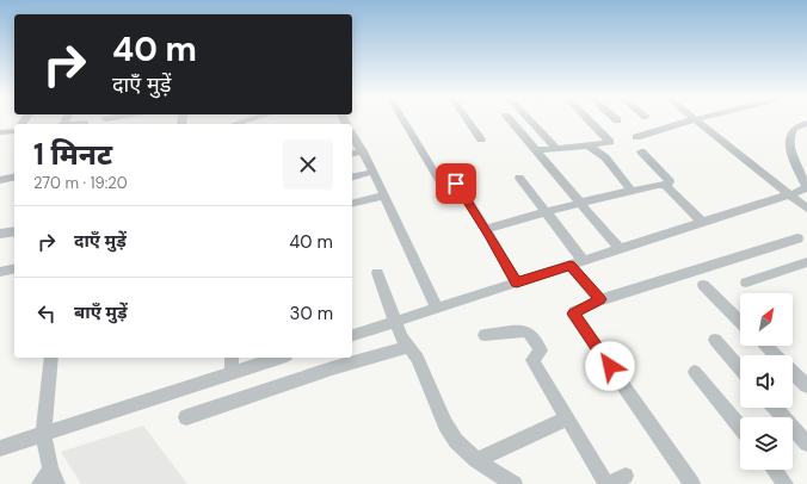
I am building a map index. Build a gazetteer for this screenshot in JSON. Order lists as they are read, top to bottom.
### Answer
{
  "north": "top right",
  "page": {
    "turn": ["40 m", "दाएँ मुड़ें"],
    "heading": ["1 मिनट", "270 m · 19:20"],
    "list": [
      {
        "name": "दाएँ मुड़ें",
        "value": "40 m"
      },
      {
        "name": "बाएँ मुड़ें",
        "value": "30 m"
      }
    ]
  }
}
